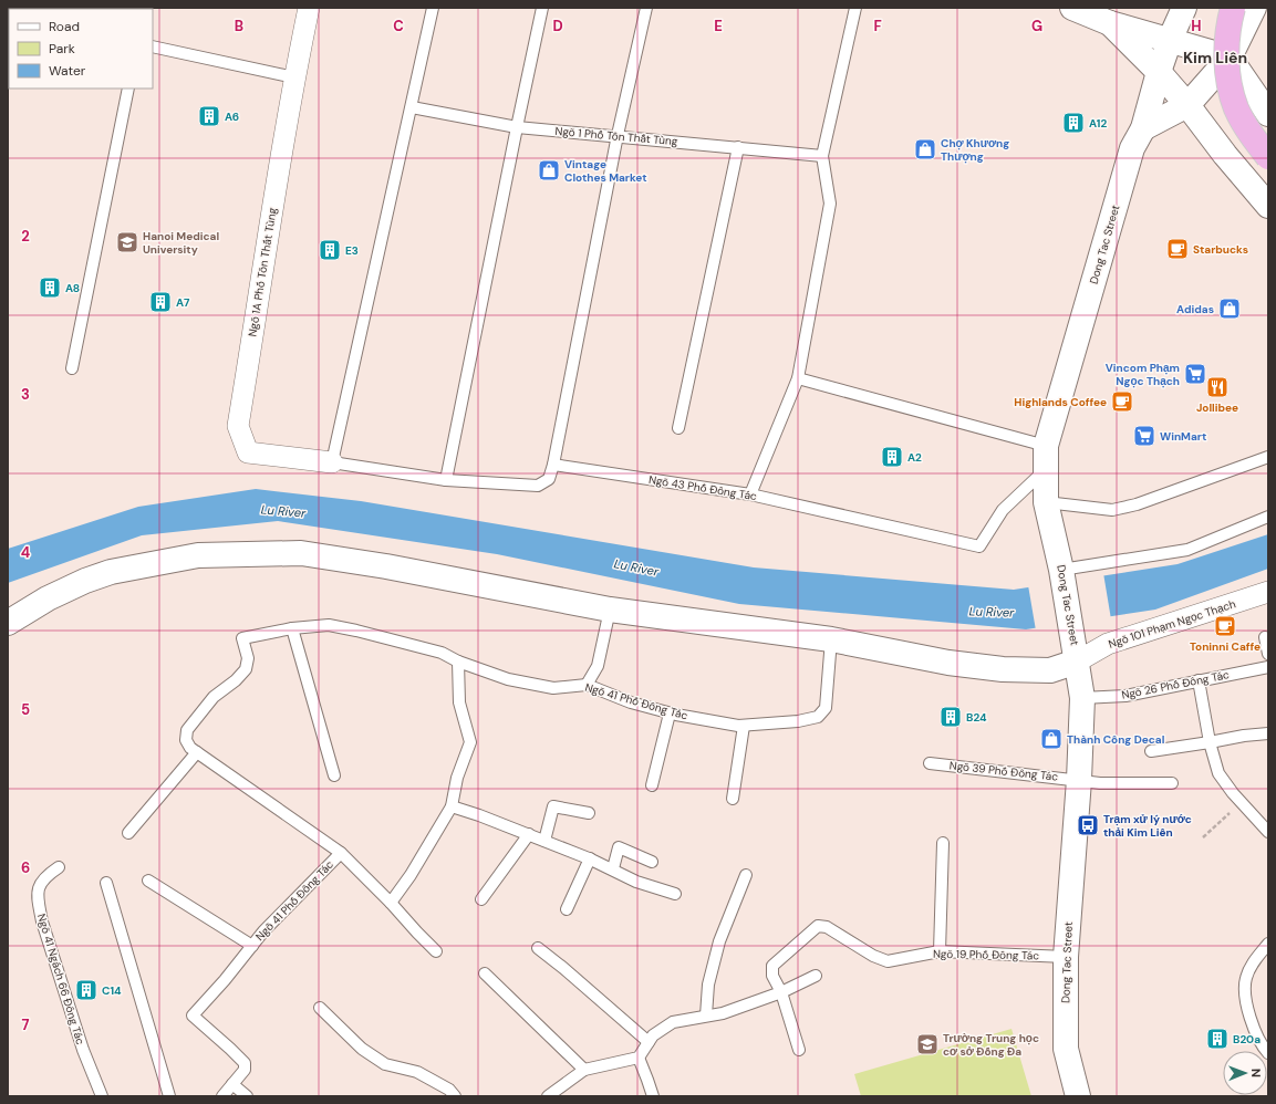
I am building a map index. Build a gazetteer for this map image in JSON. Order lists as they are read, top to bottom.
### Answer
{
  "streets": {
    "street": ["Dong Tac Street", "Ngõ 1A Phố Tôn Thất Tùng", "Ngõ 101 Phạm Ngọc Thạch"],
    "lane": [
      "Ngõ 1 Phố Tôn Thất Tùng",
      "Ngõ 43 Phố Đông Tác",
      "Ngõ 26 Phố Đông Tác",
      "Ngõ 41 Phố Đông Tác",
      "Ngõ 39 Phố Đông Tác",
      "Ngõ 19 Phố Đông Tác",
      "Ngõ 41 Ngách 66 Đông Tác"
    ]
  },
  "crossings": [
    ["Dong Tac Street", "Ngõ 43 Phố Đông Tác"],
    ["Dong Tac Street", "Ngõ 101 Phạm Ngọc Thạch"],
    ["Dong Tac Street", "Ngõ 26 Phố Đông Tác"],
    ["Dong Tac Street", "Ngõ 39 Phố Đông Tác"],
    ["Dong Tac Street", "Ngõ 19 Phố Đông Tác"]
  ],
  "districts": ["Kim Liên"],
  "water": ["Lu River"],
  "places": {
    "building": [
      "A6",
      "A12",
      "E3",
      "A8",
      "A7",
      "A2",
      "B24",
      "C14",
      "B20a"
    ],
    "shop": [
      "Chợ Khương Thượng",
      "Vintage Clothes Market",
      "Adidas",
      "Thành Công Decal"
    ],
    "school or university": ["Hanoi Medical University", "Trường Trung học cơ sở Đống Đa"],
    "cafe": ["Starbucks", "Highlands Coffee", "Toninni Caffe"],
    "supermarket": ["Vincom Phạm Ngọc Thạch", "WinMart"],
    "restaurant": ["Jollibee"],
    "bus stop": ["Trạm xử lý nước thải Kim Liên"]
  },
  "legend": ["Road", "Park", "Water"],
  "north": "right",
  "grid": {
    "columns": [
      "B",
      "C",
      "D",
      "E",
      "F",
      "G",
      "H"
    ],
    "rows": [
      "2",
      "3",
      "4",
      "5",
      "6",
      "7"
    ]
  }
}
